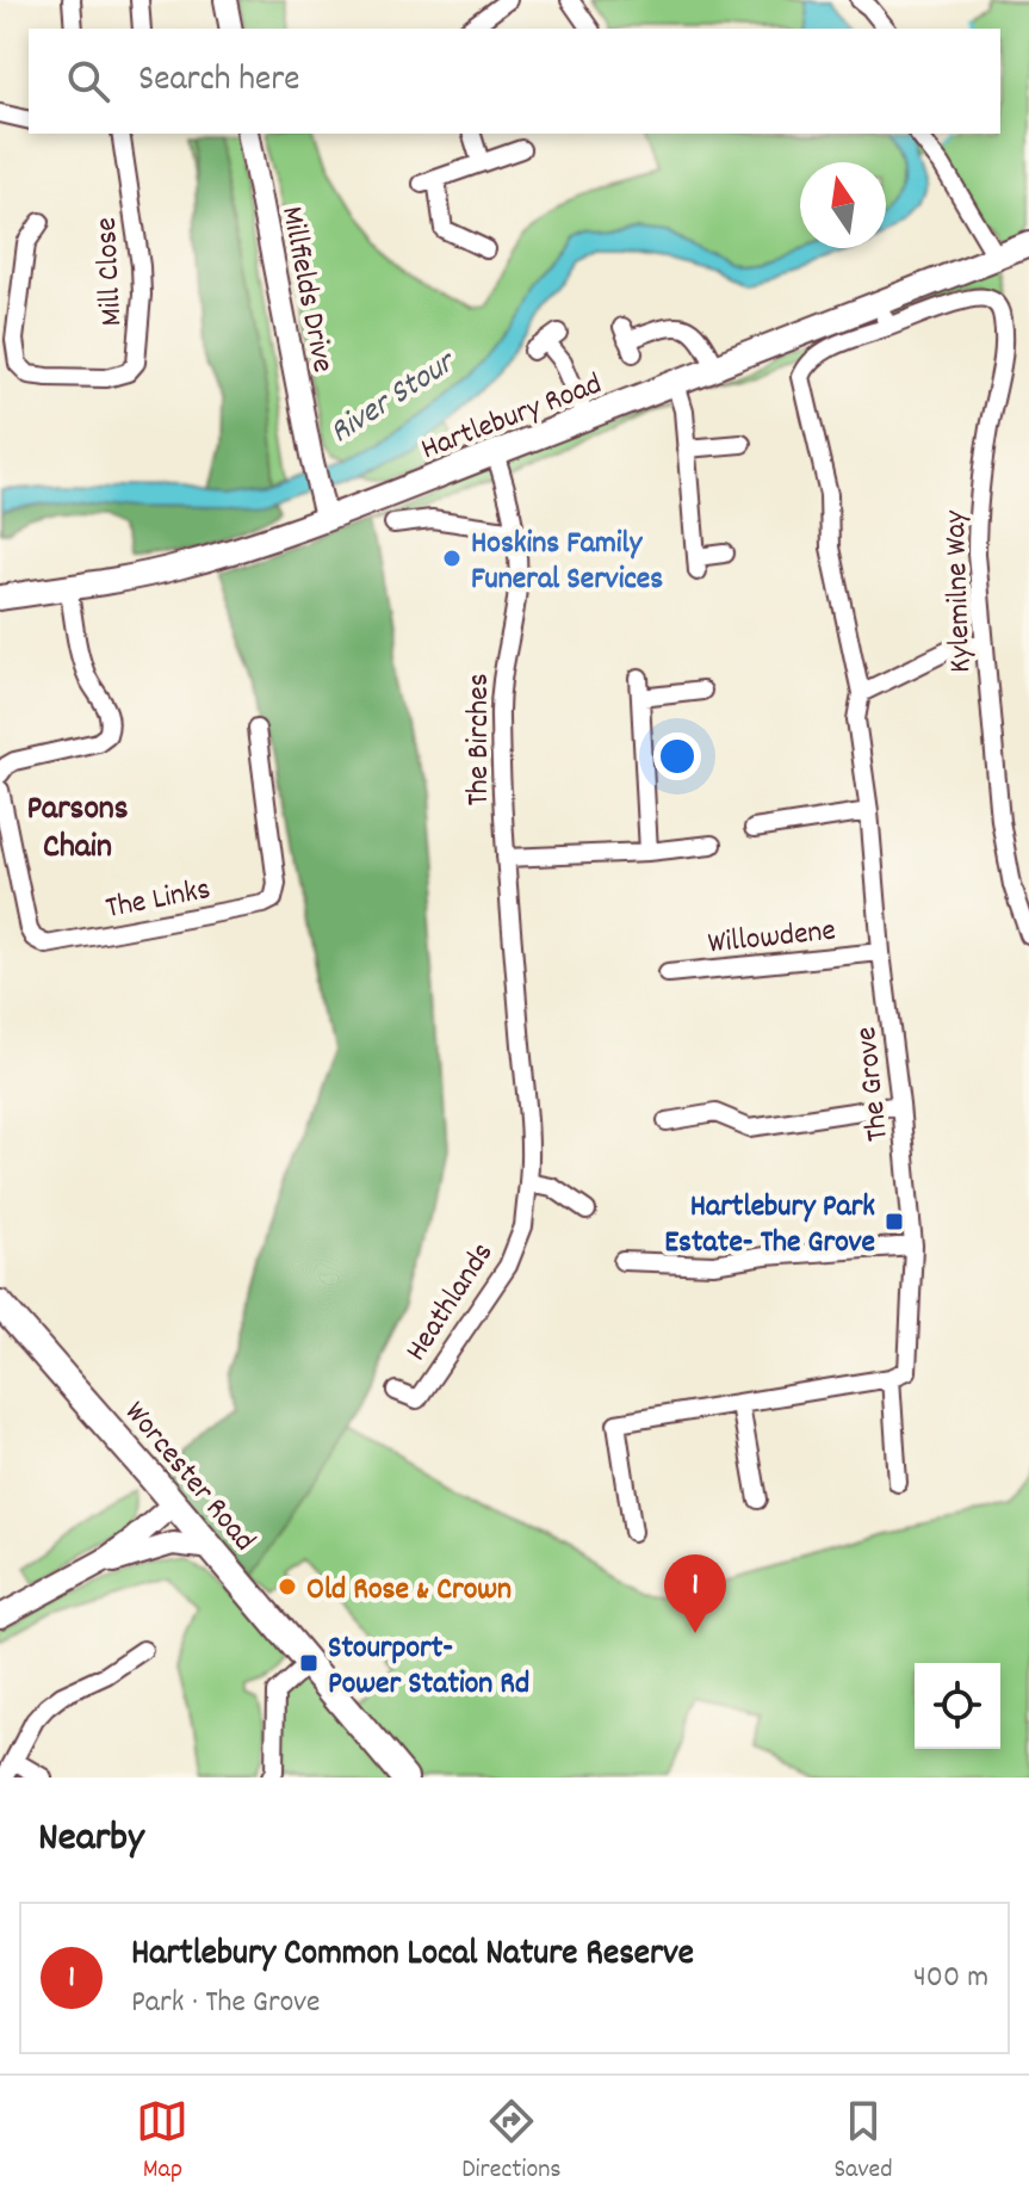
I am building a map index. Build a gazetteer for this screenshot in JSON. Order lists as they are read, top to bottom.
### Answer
{
  "streets": {
    "main road": ["Hartlebury Road", "Worcester Road"],
    "street": [
      "Mill Close",
      "Millfields Drive",
      "Kylemilne Way",
      "The Birches",
      "The Links",
      "Willowdene",
      "The Grove",
      "Heathlands"
    ]
  },
  "crossings": [
    ["Millfields Drive", "Hartlebury Road"],
    ["Hartlebury Road", "Kylemilne Way"],
    ["Hartlebury Road", "The Birches"],
    ["Hartlebury Road", "The Grove"],
    ["Kylemilne Way", "The Grove"],
    ["The Birches", "Heathlands"],
    ["Willowdene", "The Grove"]
  ],
  "districts": ["Parsons Chain"],
  "water": ["River Stour"],
  "places": {
    "other": ["Hoskins Family Funeral Services", "Old Rose & Crown"],
    "transit": ["Hartlebury Park Estate- The Grove", "Stourport- Power Station Rd"]
  },
  "north": "top",
  "page": {
    "search": "Search here",
    "pins": "1",
    "heading": "Nearby",
    "list": [
      {
        "mark": "1",
        "name": "Hartlebury Common Local Nature Reserve",
        "note": "Park · The Grove",
        "value": "400 m"
      }
    ],
    "nav": ["Map", "Directions", "Saved"]
  }
}
